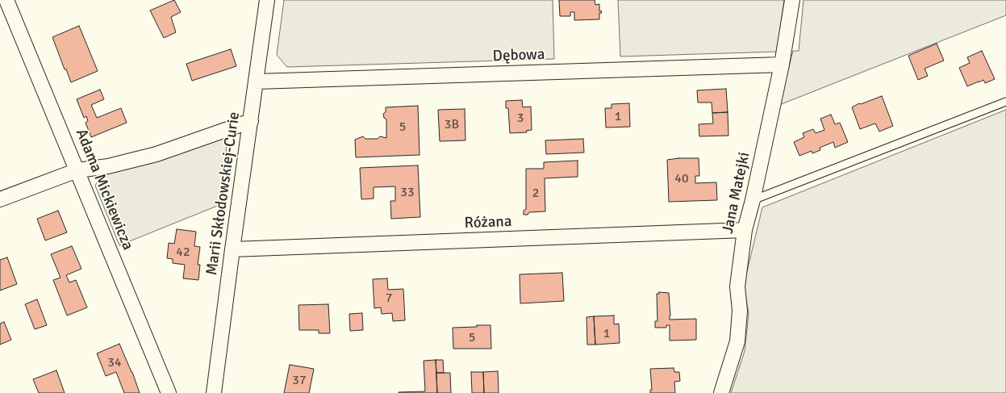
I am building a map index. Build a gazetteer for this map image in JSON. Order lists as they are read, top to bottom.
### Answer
{
  "streets": {
    "street": [
      "Dębowa",
      "Adama Mickiewicza",
      "Jana Matejki",
      "Marii Skłodowskiej-Curie",
      "Różana"
    ]
  },
  "crossings": [
    ["Dębowa", "Jana Matejki"],
    ["Dębowa", "Marii Skłodowskiej-Curie"],
    ["Jana Matejki", "Różana"],
    ["Marii Skłodowskiej-Curie", "Różana"]
  ],
  "house_numbers": [
    "1",
    "3",
    "3B",
    "5",
    "40",
    "33",
    "2",
    "42",
    "7",
    "1",
    "5",
    "34",
    "37"
  ]
}
